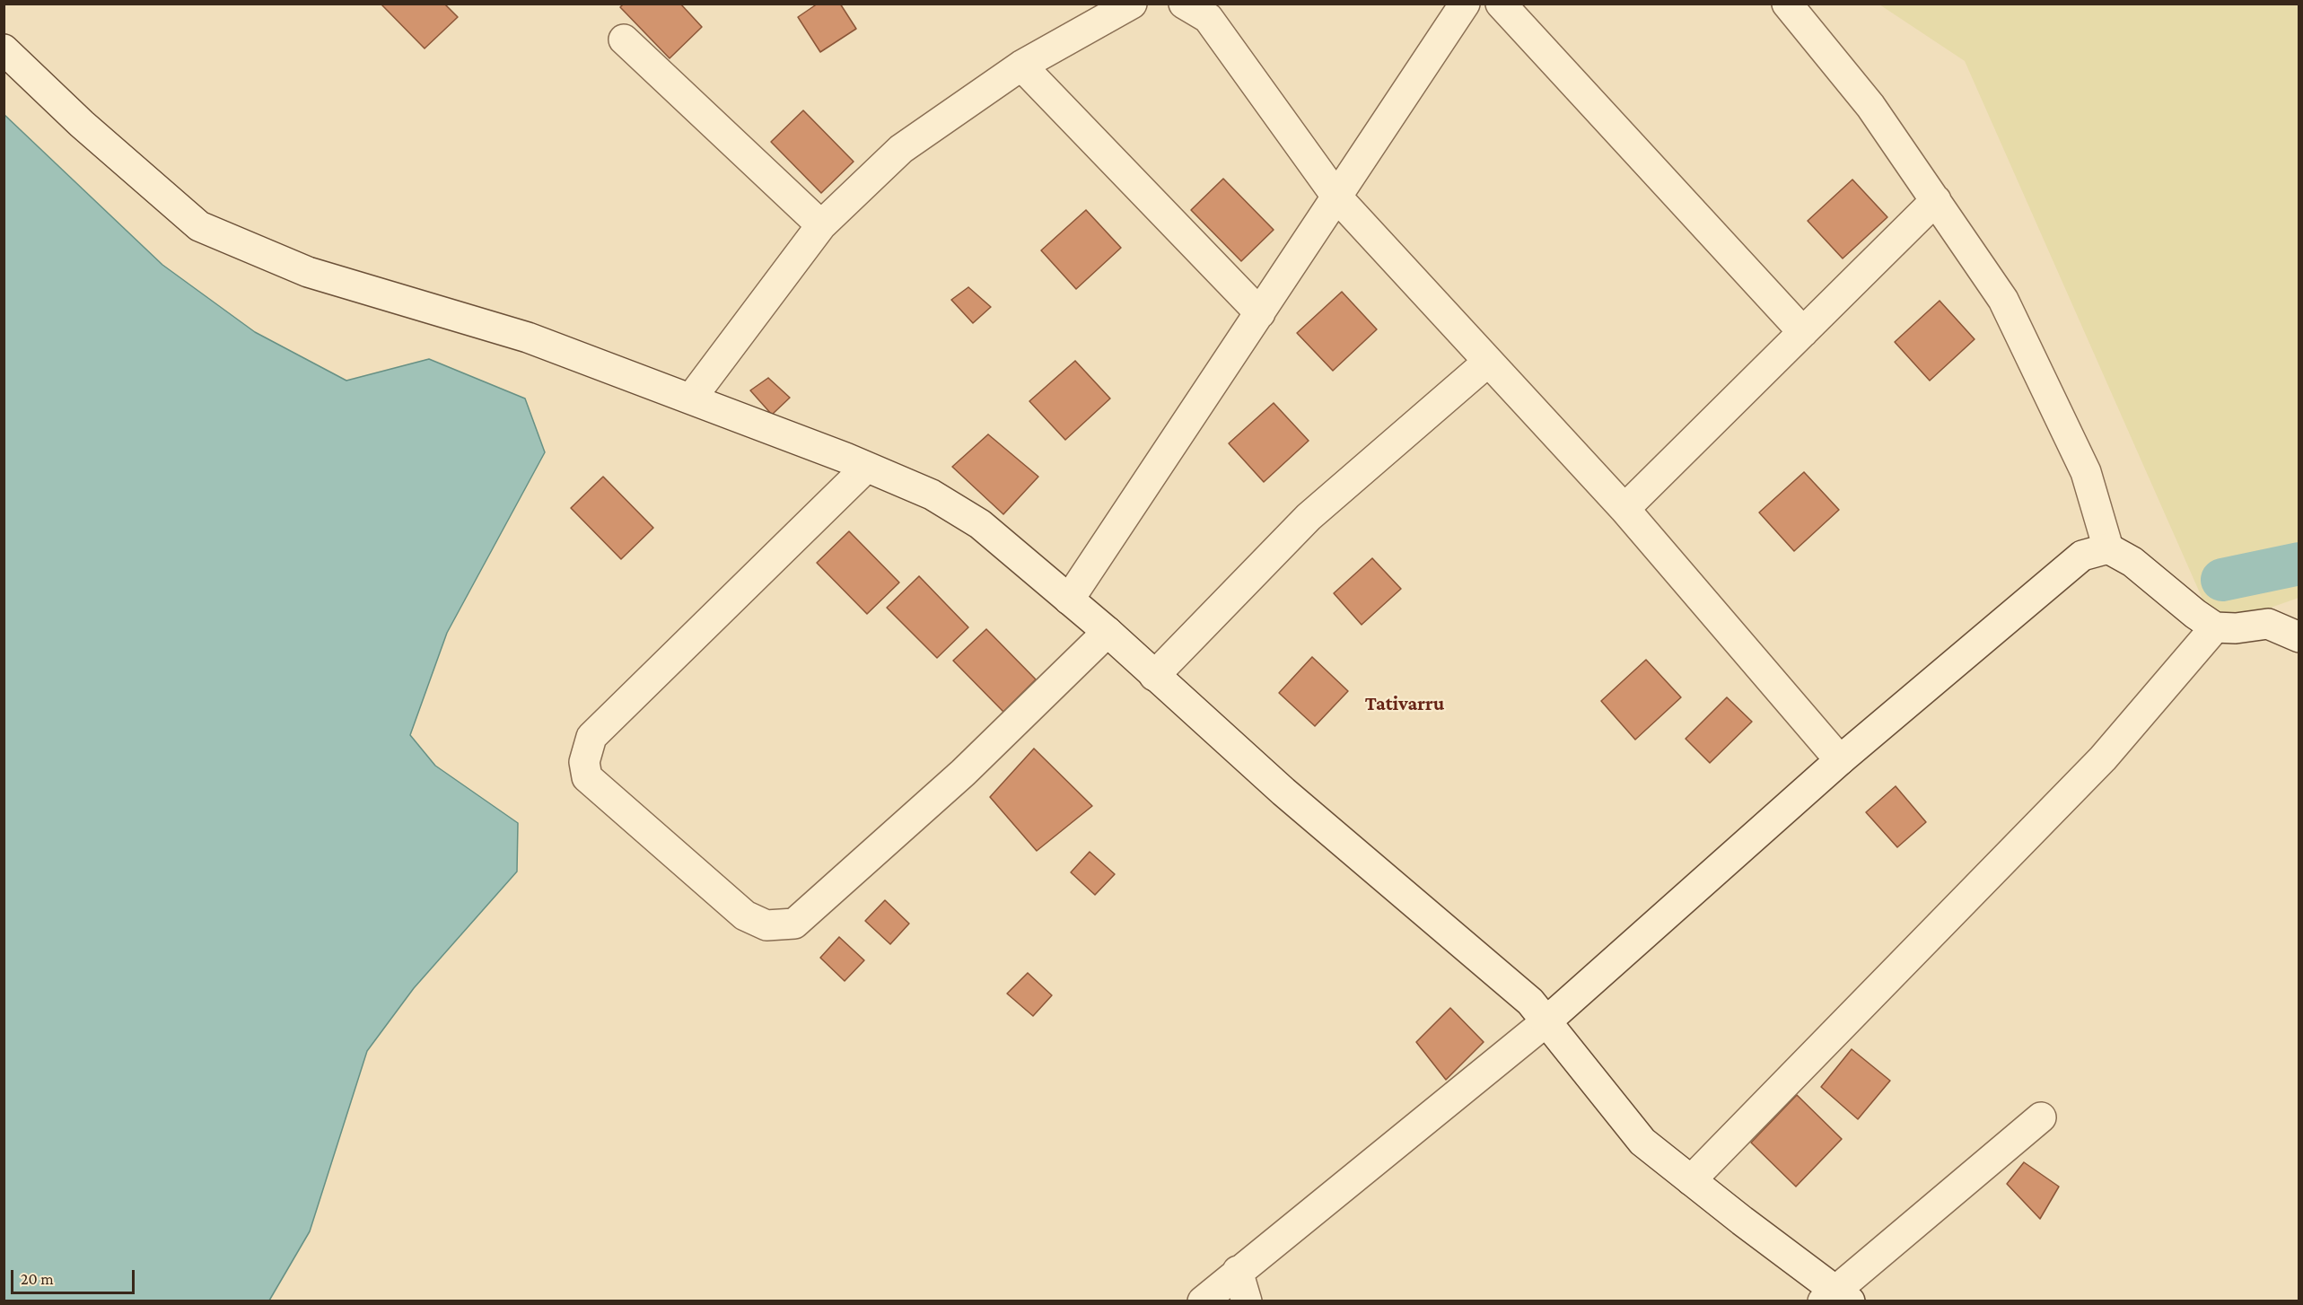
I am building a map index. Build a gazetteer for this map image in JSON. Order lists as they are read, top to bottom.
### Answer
{
  "districts": ["Tativarru"],
  "scale_bar": "20 m"
}
